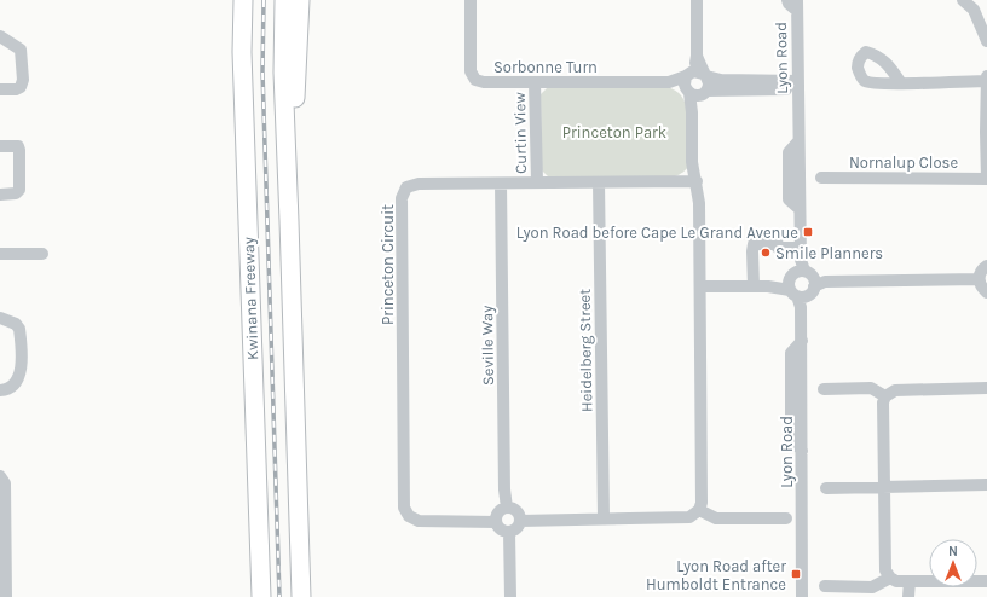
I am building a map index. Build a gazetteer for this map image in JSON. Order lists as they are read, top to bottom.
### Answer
{
  "streets": {
    "highway": ["Kwinana Freeway"],
    "street": [
      "Lyon Road",
      "Sorbonne Turn",
      "Curtin View",
      "Nornalup Close",
      "Princeton Circuit",
      "Seville Way",
      "Heidelberg Street"
    ]
  },
  "crossings": [
    ["Lyon Road", "Sorbonne Turn"],
    ["Sorbonne Turn", "Curtin View"],
    ["Curtin View", "Princeton Circuit"],
    ["Princeton Circuit", "Seville Way"],
    ["Princeton Circuit", "Heidelberg Street"]
  ],
  "parks": ["Princeton Park"],
  "places": {
    "transit": ["Lyon Road before Cape Le Grand Avenue", "Lyon Road after Humboldt Entrance"],
    "other": ["Smile Planners"]
  },
  "north": "top"
}
